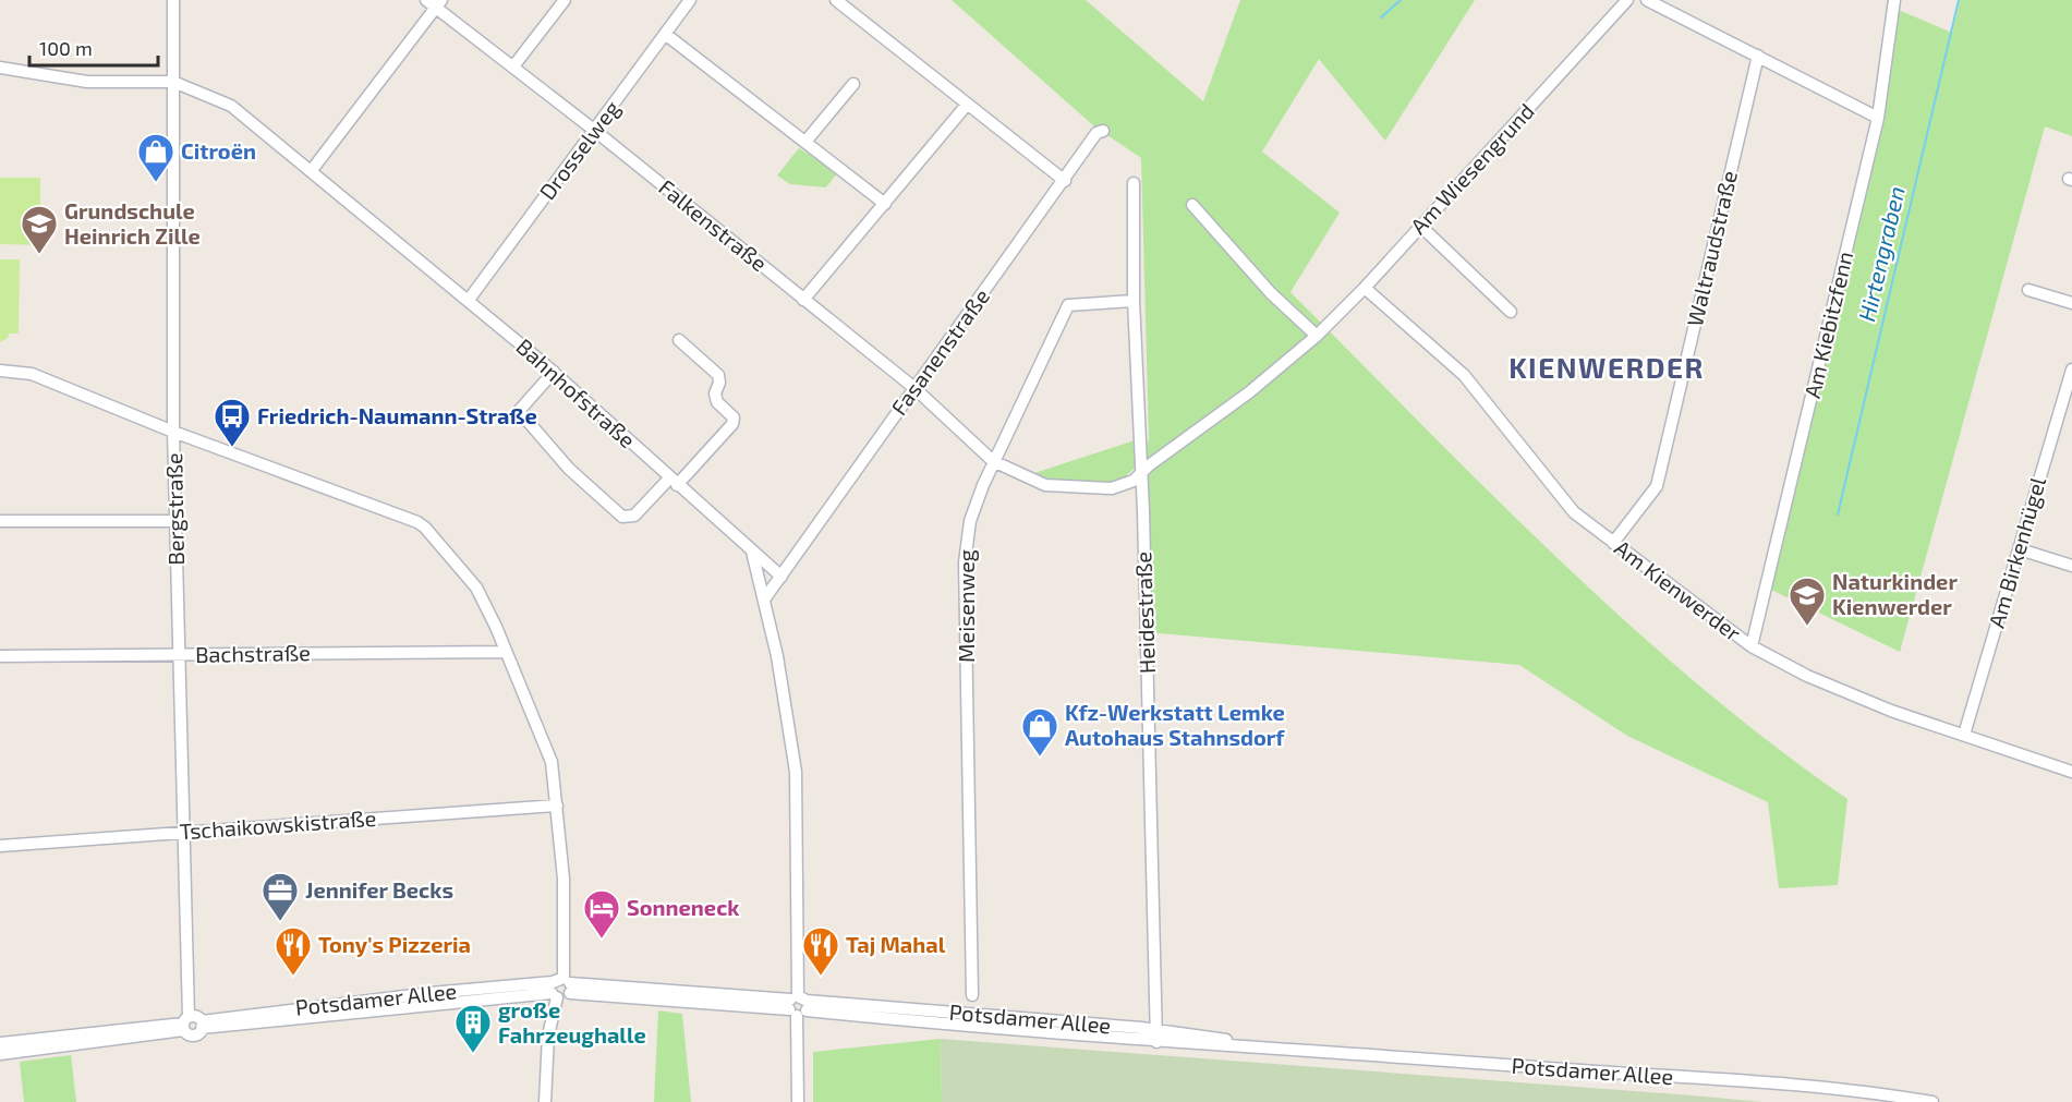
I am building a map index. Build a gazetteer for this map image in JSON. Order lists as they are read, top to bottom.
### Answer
{
  "streets": {
    "street": [
      "Drosselweg",
      "Am Wiesengrund",
      "Falkenstraße",
      "Waltraudstraße",
      "Am Kiebitzfenn",
      "Fasanenstraße",
      "Bahnhofstraße",
      "Bergstraße",
      "Am Birkenhügel",
      "Am Kienwerder",
      "Meisenweg",
      "Heidestraße",
      "Bachstraße",
      "Tschaikowskistraße",
      "Potsdamer Allee"
    ]
  },
  "crossings": [
    ["Drosselweg", "Falkenstraße"],
    ["Drosselweg", "Bahnhofstraße"],
    ["Am Wiesengrund", "Falkenstraße"],
    ["Am Wiesengrund", "Am Kienwerder"],
    ["Am Wiesengrund", "Heidestraße"],
    ["Falkenstraße", "Fasanenstraße"],
    ["Falkenstraße", "Meisenweg"],
    ["Falkenstraße", "Heidestraße"],
    ["Waltraudstraße", "Am Kienwerder"],
    ["Am Kiebitzfenn", "Am Kienwerder"],
    ["Bahnhofstraße", "Bergstraße"],
    ["Bergstraße", "Bachstraße"],
    ["Bergstraße", "Tschaikowskistraße"],
    ["Bergstraße", "Potsdamer Allee"],
    ["Am Birkenhügel", "Am Kienwerder"],
    ["Meisenweg", "Heidestraße"],
    ["Heidestraße", "Potsdamer Allee"]
  ],
  "districts": ["KIENWERDER"],
  "water": ["Hirtengraben"],
  "places": {
    "shop": ["Citroën", "Kfz-Werkstatt Lemke Autohaus Stahnsdorf"],
    "school or university": ["Grundschule Heinrich Zille", "Naturkinder Kienwerder"],
    "bus stop": ["Friedrich-Naumann-Straße"],
    "office": ["Jennifer Becks"],
    "hotel": ["Sonneneck"],
    "restaurant": ["Tony's Pizzeria", "Taj Mahal"],
    "building": ["große Fahrzeughalle"]
  },
  "scale_bar": "100 m"
}
